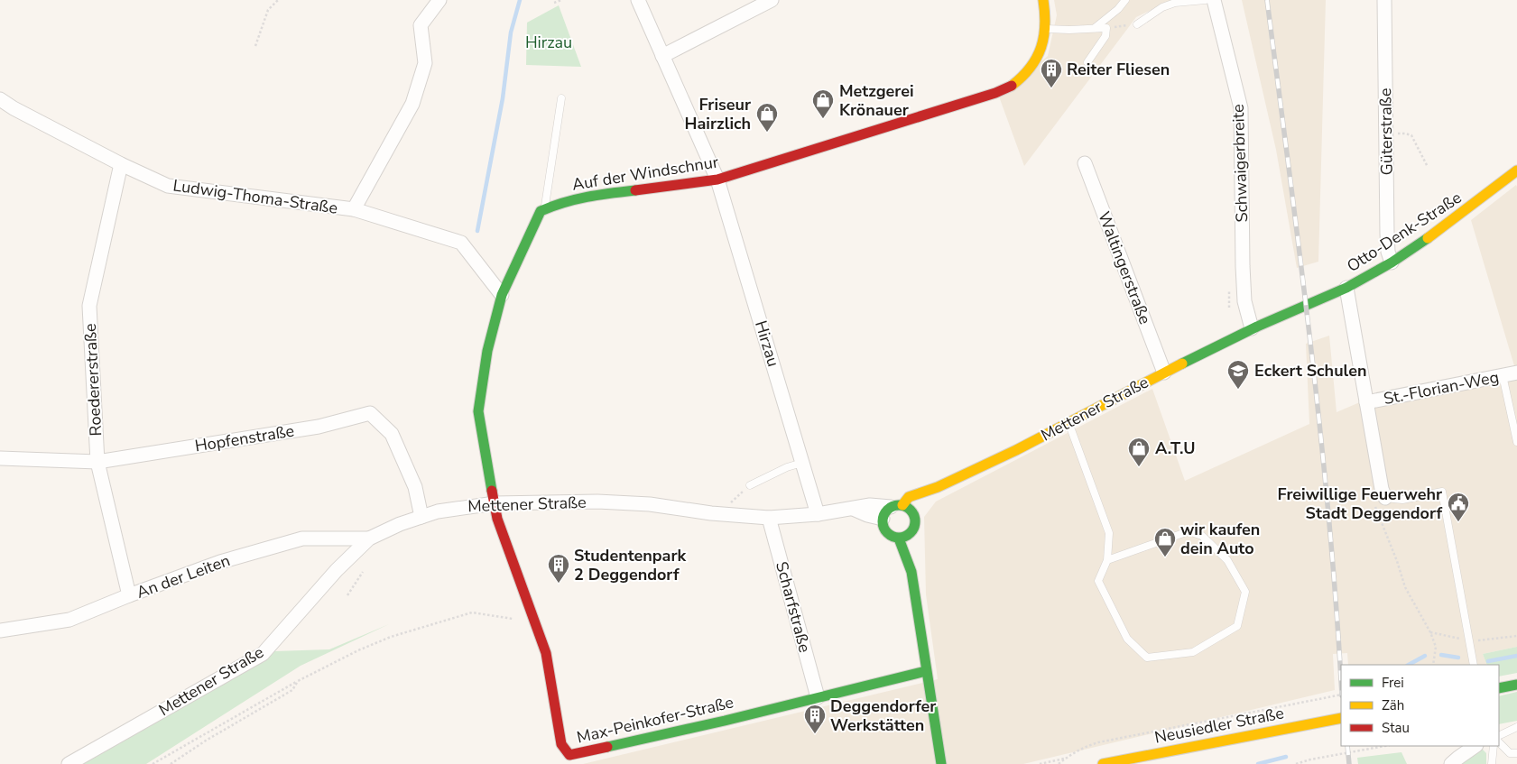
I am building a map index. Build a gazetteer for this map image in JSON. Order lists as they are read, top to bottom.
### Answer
{
  "streets": {
    "street": [
      "Güterstraße",
      "Schwaigerbreite",
      "Auf der Windschnur",
      "Ludwig-Thoma-Straße",
      "Otto-Denk-Straße",
      "Waltingerstraße",
      "Hirzau",
      "Roedererstraße",
      "St.-Florian-Weg",
      "Mettener Straße",
      "Hopfenstraße",
      "An der Leiten",
      "Scharfstraße",
      "Max-Peinkofer-Straße",
      "Neusiedler Straße"
    ]
  },
  "crossings": [
    ["Güterstraße", "Otto-Denk-Straße"],
    ["Schwaigerbreite", "Otto-Denk-Straße"],
    ["Schwaigerbreite", "Mettener Straße"],
    ["Auf der Windschnur", "Hirzau"],
    ["Ludwig-Thoma-Straße", "Roedererstraße"],
    ["Otto-Denk-Straße", "St.-Florian-Weg"],
    ["Otto-Denk-Straße", "Mettener Straße"],
    ["Waltingerstraße", "Mettener Straße"],
    ["Hirzau", "Mettener Straße"],
    ["Roedererstraße", "Hopfenstraße"],
    ["Roedererstraße", "An der Leiten"],
    ["Mettener Straße", "Hopfenstraße"],
    ["Mettener Straße", "An der Leiten"],
    ["Mettener Straße", "Scharfstraße"],
    ["Mettener Straße", "Max-Peinkofer-Straße"],
    ["Scharfstraße", "Max-Peinkofer-Straße"]
  ],
  "parks": ["Hirzau"],
  "places": {
    "building": ["Reiter Fliesen", "Studentenpark 2 Deggendorf", "Deggendorfer Werkstätten"],
    "shop": [
      "Metzgerei Krönauer",
      "Friseur Hairzlich",
      "A.T.U",
      "wir kaufen dein Auto"
    ],
    "school or university": ["Eckert Schulen"],
    "public building": ["Freiwillige Feuerwehr Stadt Deggendorf"]
  },
  "legend": ["Frei", "Zäh", "Stau"]
}
